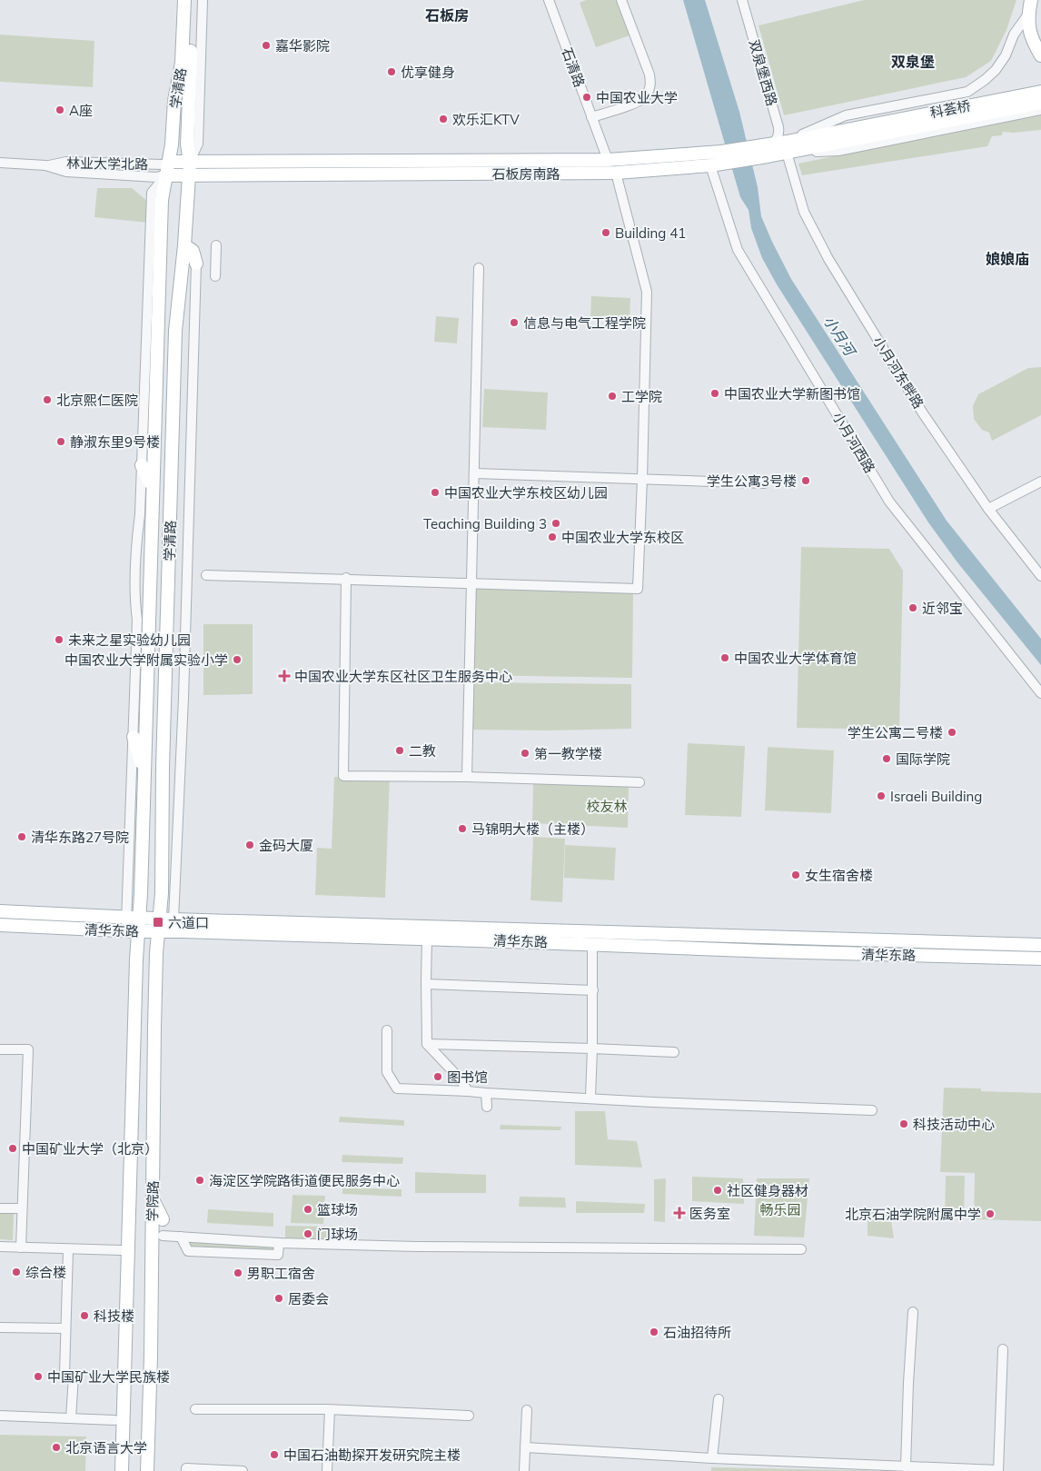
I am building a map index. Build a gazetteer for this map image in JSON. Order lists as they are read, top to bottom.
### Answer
{
  "streets": {
    "main road": [
      "学清路",
      "科荟桥",
      "石板房南路",
      "清华东路",
      "学院路"
    ],
    "street": [
      "石清路",
      "双泉堡西路",
      "林业大学北路",
      "小月河东畔路",
      "小月河西路"
    ]
  },
  "crossings": [
    ["石清路", "石板房南路"],
    ["双泉堡西路", "石板房南路"],
    ["学清路", "林业大学北路"],
    ["学清路", "石板房南路"],
    ["学清路", "清华东路"],
    ["学清路", "学院路"],
    ["科荟桥", "石板房南路"],
    ["林业大学北路", "石板房南路"],
    ["石板房南路", "小月河东畔路"],
    ["石板房南路", "小月河西路"],
    ["清华东路", "学院路"]
  ],
  "districts": ["石板房", "双泉堡", "娘娘庙"],
  "water": ["小月河"],
  "parks": ["校友林", "畅乐园"],
  "places": {
    "other": [
      "嘉华影院",
      "优享健身",
      "中国农业大学",
      "A座",
      "欢乐汇KTV",
      "Building 41",
      "信息与电气工程学院",
      "中国农业大学新图书馆",
      "工学院",
      "北京熙仁医院",
      "静淑东里9号楼",
      "学生公寓3号楼",
      "中国农业大学东校区幼儿园",
      "Teaching Building 3",
      "中国农业大学东校区",
      "近邻宝",
      "未来之星实验幼儿园",
      "中国农业大学体育馆",
      "中国农业大学附属实验小学",
      "学生公寓二号楼",
      "二教",
      "第一教学楼",
      "国际学院",
      "Israeli Building",
      "马锦明大楼（主楼）",
      "清华东路27号院",
      "金码大厦",
      "女生宿舍楼",
      "图书馆",
      "科技活动中心",
      "中国矿业大学（北京）",
      "海淀区学院路街道便民服务中心",
      "社区健身器材",
      "篮球场",
      "北京石油学院附属中学",
      "门球场",
      "综合楼",
      "男职工宿舍",
      "居委会",
      "科技楼",
      "石油招待所",
      "中国矿业大学民族楼",
      "北京语言大学",
      "中国石油勘探开发研究院主楼"
    ],
    "health": ["中国农业大学东区社区卫生服务中心", "医务室"],
    "transit": ["六道口"]
  }
}
